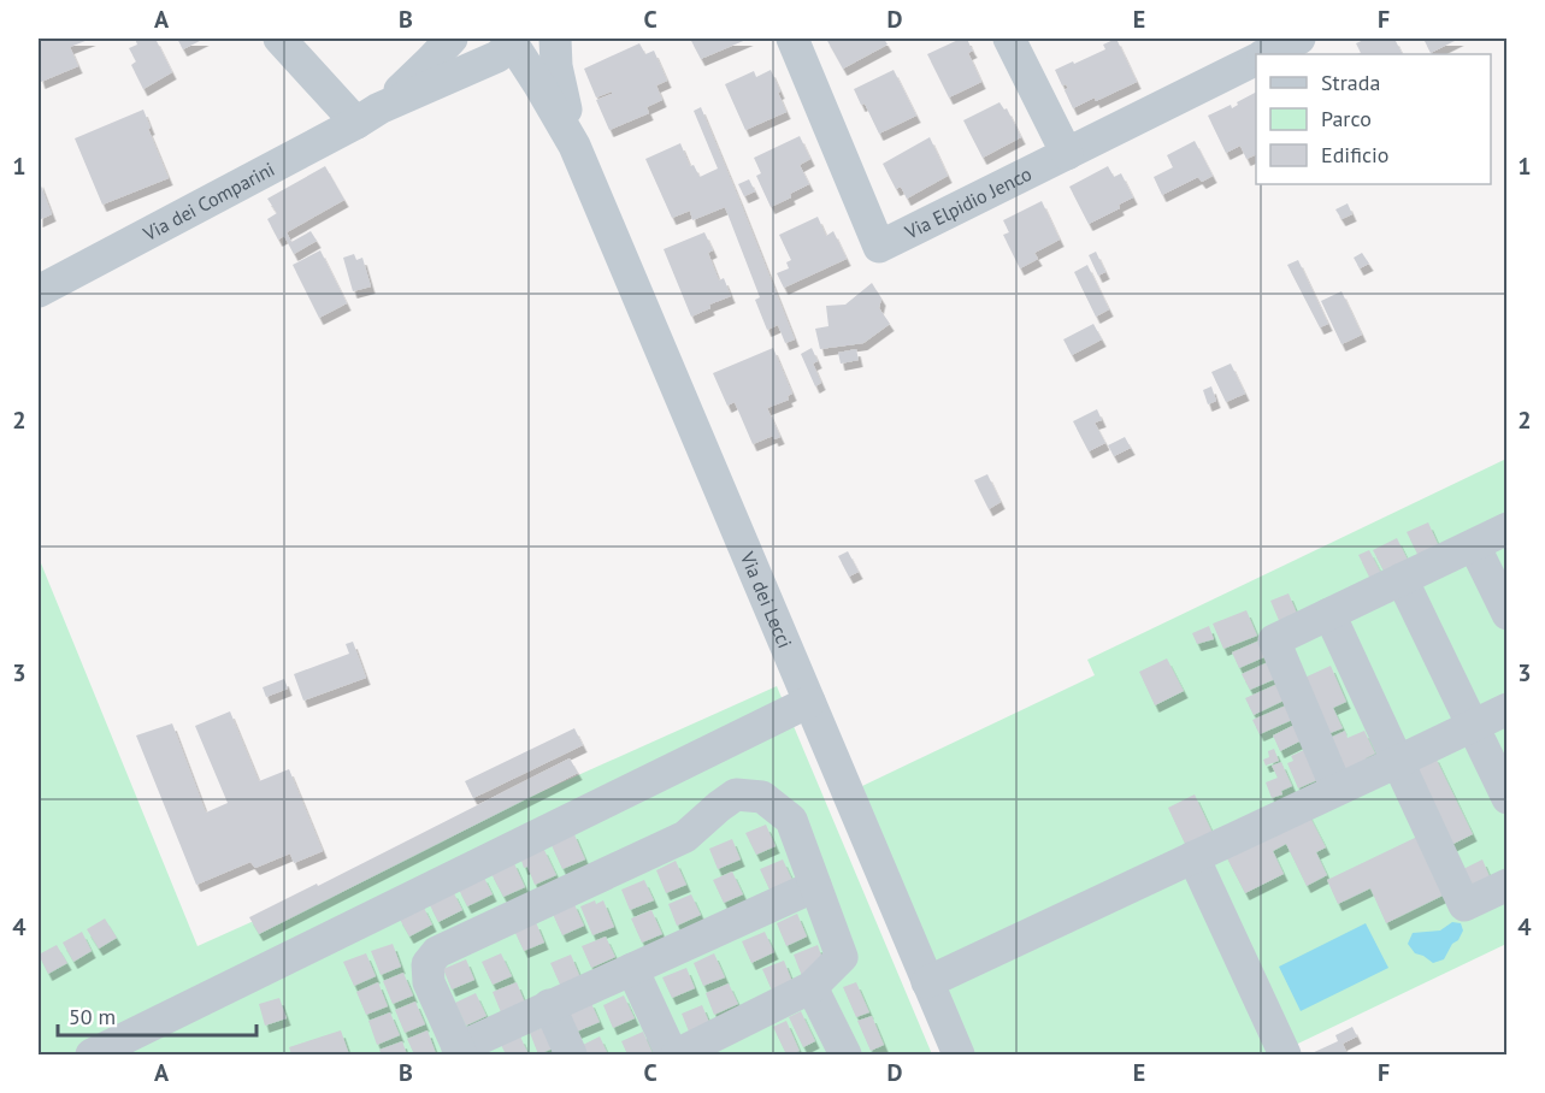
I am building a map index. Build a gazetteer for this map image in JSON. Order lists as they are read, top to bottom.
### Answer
{
  "streets": {
    "street": ["Via dei Comparini", "Via Elpidio Jenco", "Via dei Lecci"]
  },
  "crossings": [
    ["Via dei Comparini", "Via dei Lecci"]
  ],
  "legend": ["Strada", "Parco", "Edificio"],
  "scale_bar": "50 m",
  "grid": {
    "columns": [
      "A",
      "B",
      "C",
      "D",
      "E",
      "F"
    ],
    "rows": [
      "1",
      "2",
      "3",
      "4"
    ]
  }
}
